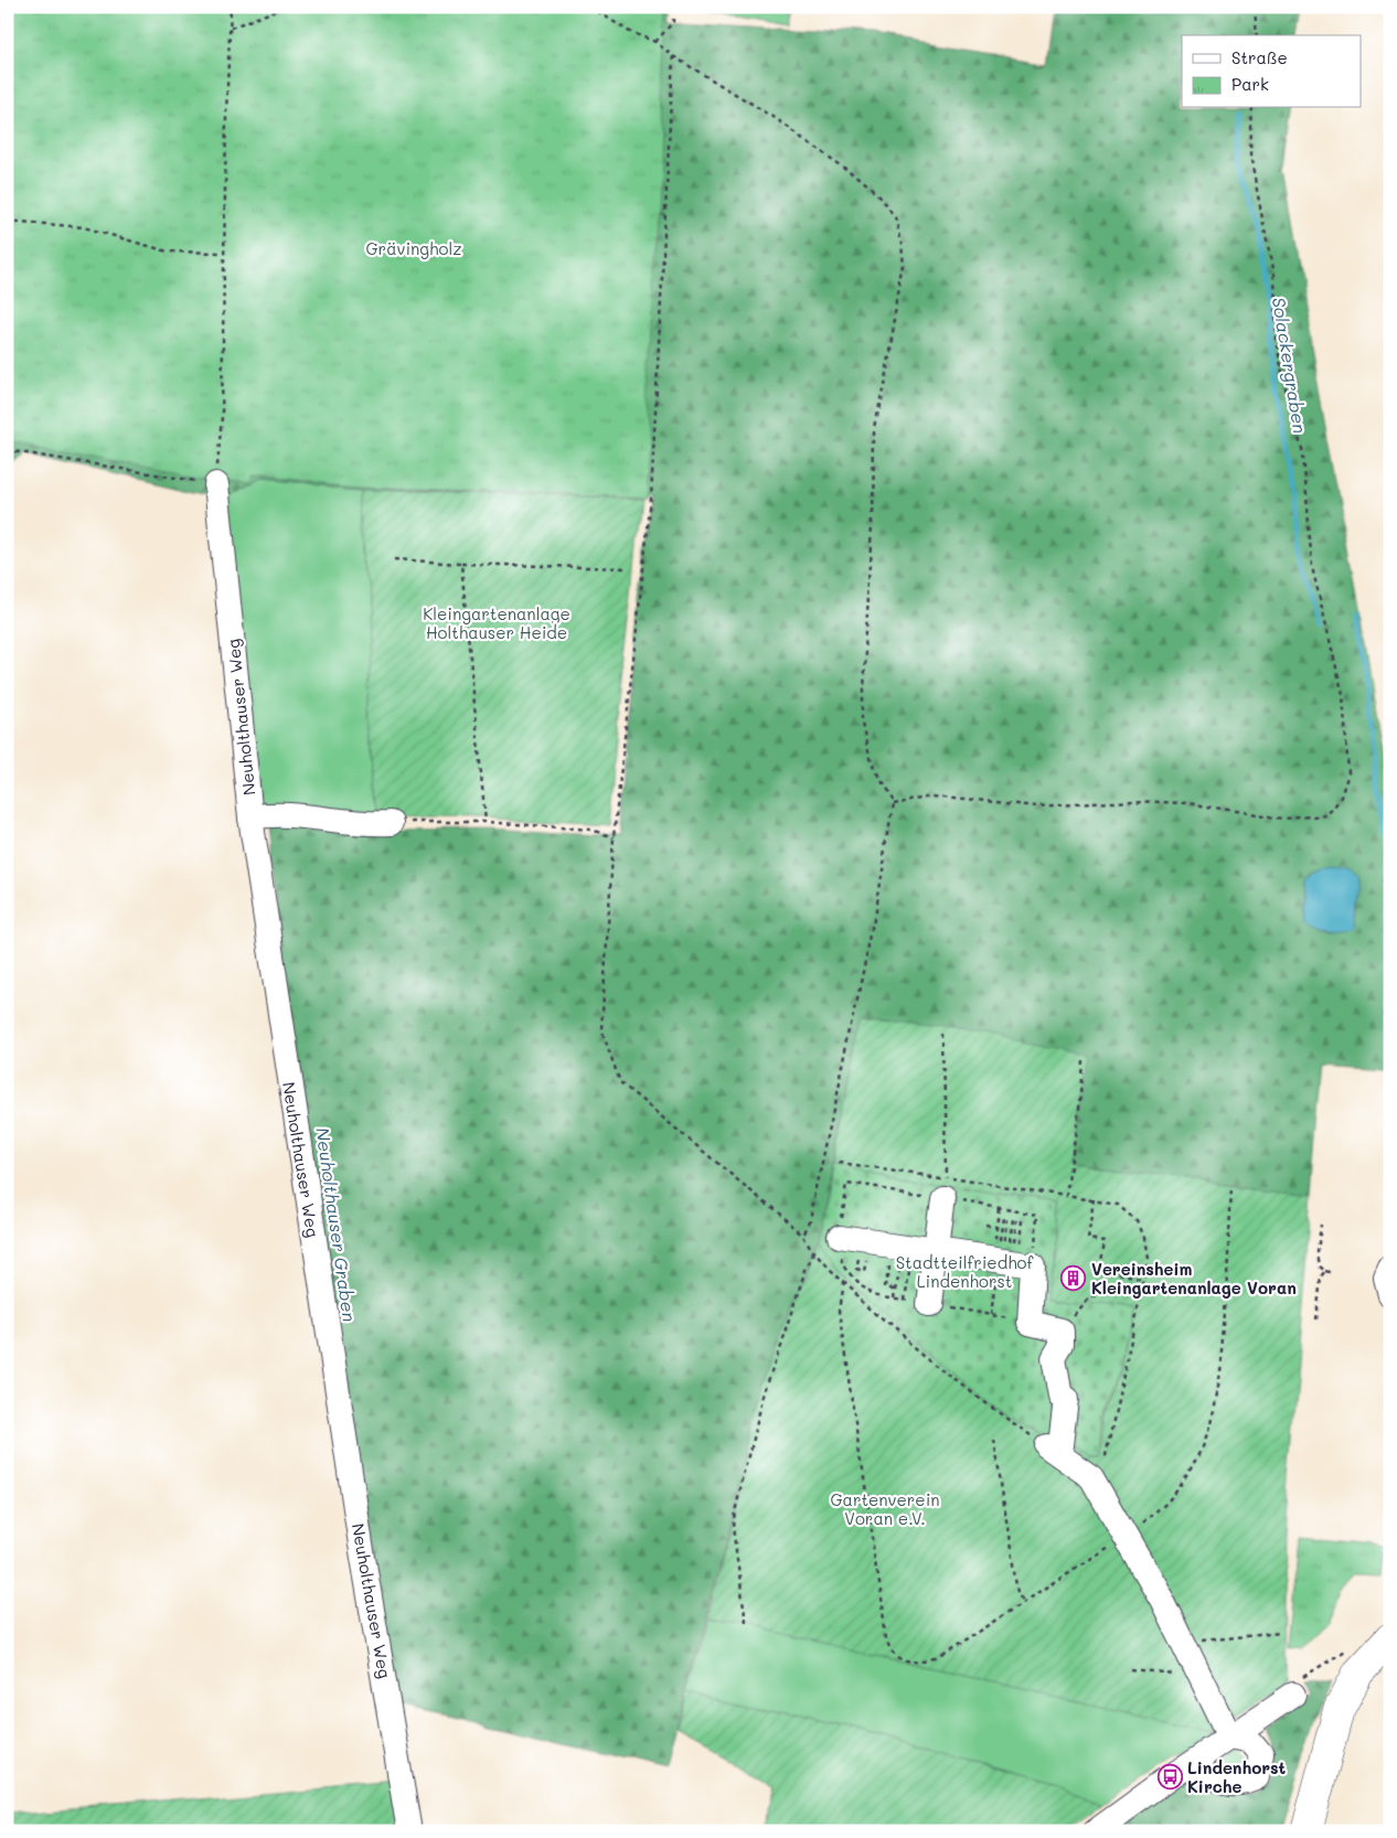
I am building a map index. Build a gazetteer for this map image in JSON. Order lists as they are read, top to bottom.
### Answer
{
  "streets": {
    "street": ["Neuholthauser Weg"]
  },
  "water": ["Solackergraben", "Neuholthauser Graben"],
  "parks": [
    "Grävingholz",
    "Kleingartenanlage Holthauser Heide",
    "Stadtteilfriedhof Lindenhorst",
    "Gartenverein Voran e.V."
  ],
  "places": {
    "building": ["Vereinsheim Kleingartenanlage Voran"],
    "bus stop": ["Lindenhorst Kirche"]
  },
  "legend": ["Straße", "Park"]
}
